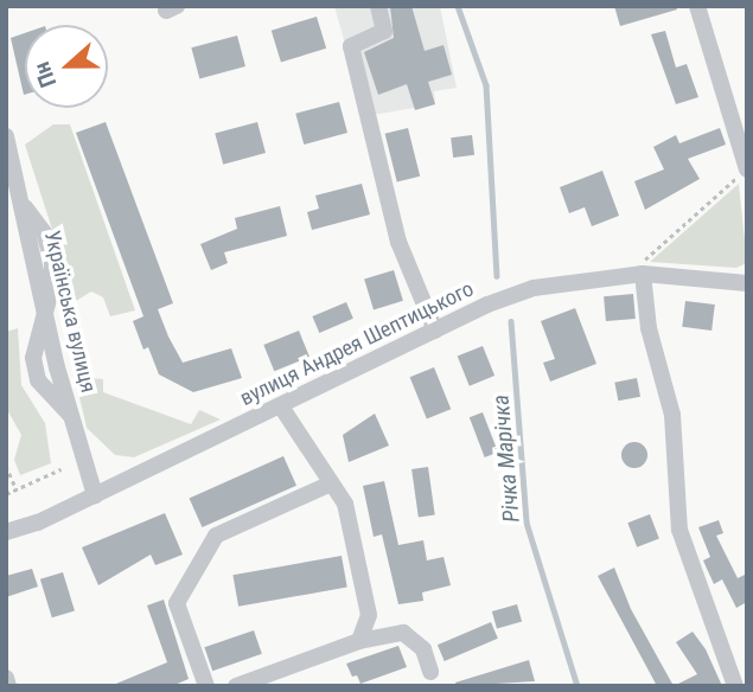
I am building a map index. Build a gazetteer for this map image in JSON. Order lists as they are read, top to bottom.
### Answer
{
  "streets": {
    "street": ["Українська вулиця", "вулиця Андрея Шептицького"]
  },
  "crossings": [
    ["Українська вулиця", "вулиця Андрея Шептицького"]
  ],
  "water": ["Річка Марічка"],
  "north": "left"
}
